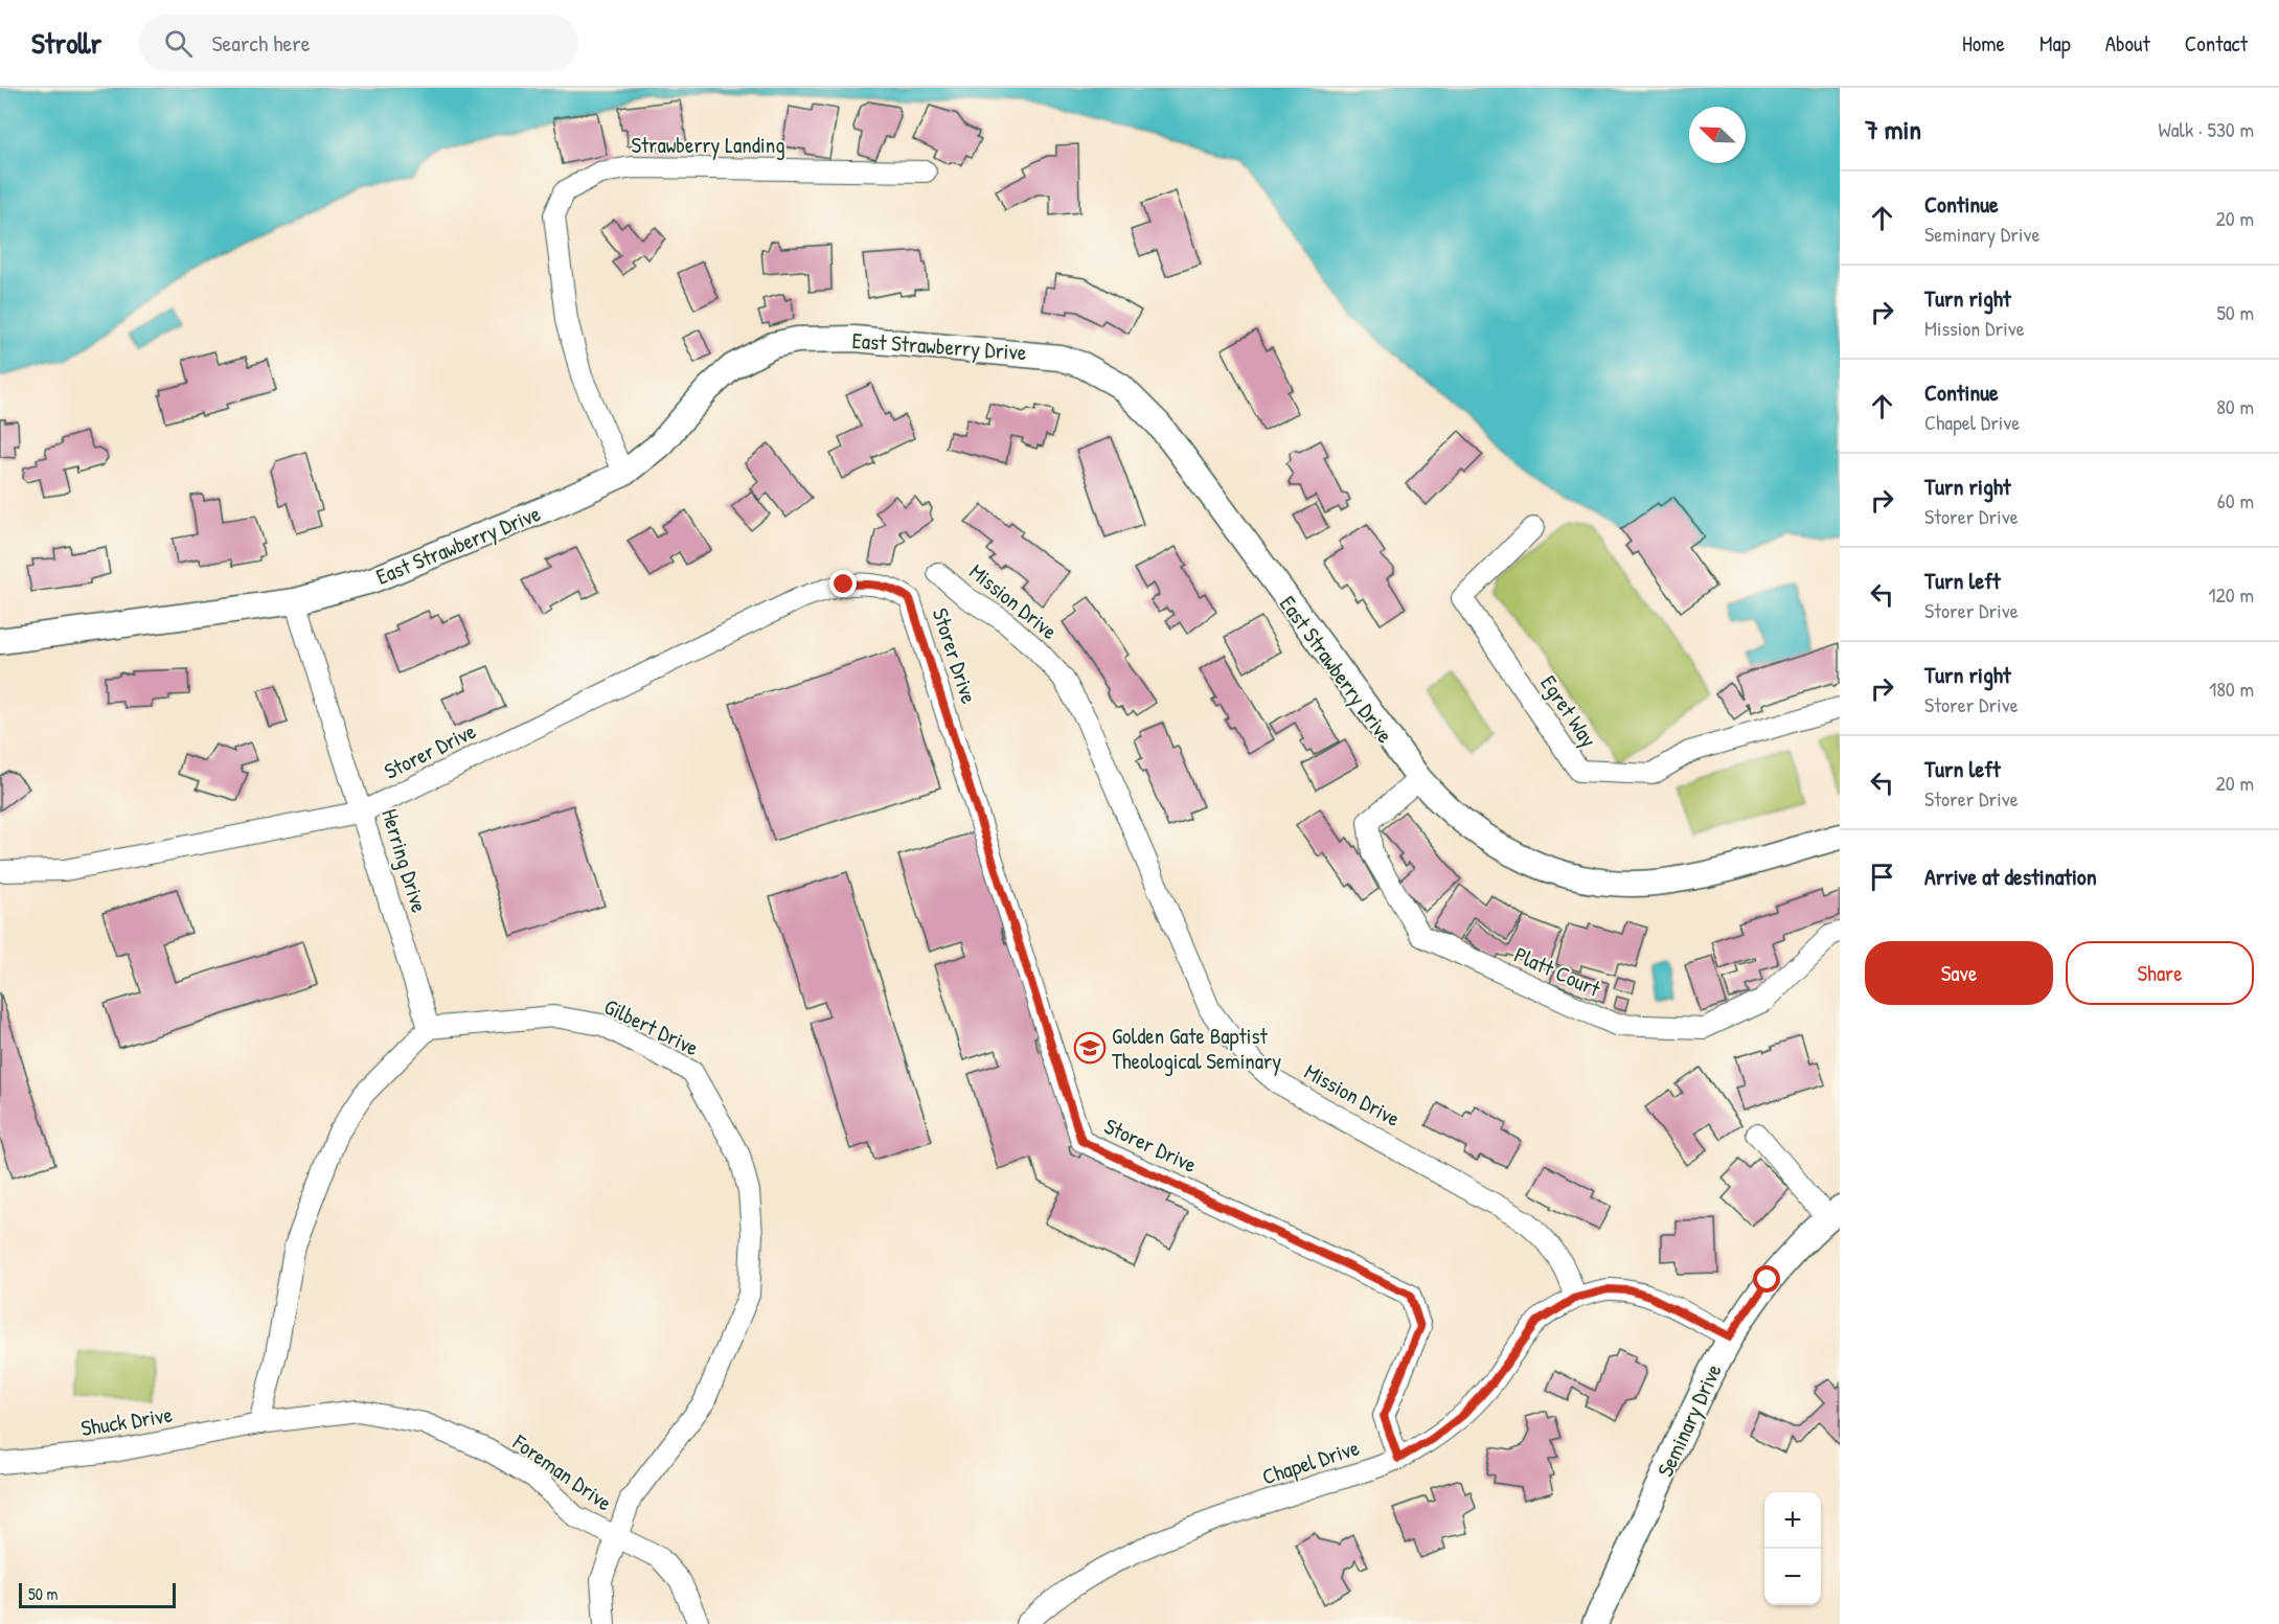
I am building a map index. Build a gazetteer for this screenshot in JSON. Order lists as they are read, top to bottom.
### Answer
{
  "streets": {
    "street": [
      "Strawberry Landing",
      "East Strawberry Drive",
      "Mission Drive",
      "Storer Drive",
      "Egret Way",
      "Herring Drive",
      "Platt Court",
      "Gilbert Drive",
      "Seminary Drive",
      "Shuck Drive",
      "Chapel Drive",
      "Foreman Drive"
    ]
  },
  "crossings": [
    ["Strawberry Landing", "East Strawberry Drive"],
    ["East Strawberry Drive", "Herring Drive"],
    ["East Strawberry Drive", "Platt Court"],
    ["Mission Drive", "Chapel Drive"],
    ["Storer Drive", "Herring Drive"],
    ["Storer Drive", "Chapel Drive"],
    ["Herring Drive", "Gilbert Drive"],
    ["Gilbert Drive", "Foreman Drive"],
    ["Shuck Drive", "Foreman Drive"]
  ],
  "places": {
    "school or university": ["Golden Gate Baptist Theological Seminary"]
  },
  "scale_bar": "50 m",
  "north": "top left",
  "page": {
    "header": "Strollr",
    "search": "Search here",
    "nav": [
      "Home",
      "Map",
      "About",
      "Contact"
    ],
    "heading": ["7 min", "Walk · 530 m"],
    "list": [
      ["Continue", "Seminary Drive", "20 m"],
      ["Turn right", "Mission Drive", "50 m"],
      ["Continue", "Chapel Drive", "80 m"],
      ["Turn right", "Storer Drive", "60 m"],
      ["Turn left", "Storer Drive", "120 m"],
      ["Turn right", "Storer Drive", "180 m"],
      ["Turn left", "Storer Drive", "20 m"],
      "Arrive at destination"
    ],
    "buttons": ["Save", "Share"],
    "map_buttons": ["+", "−"],
    "scale": "50 m"
  }
}
